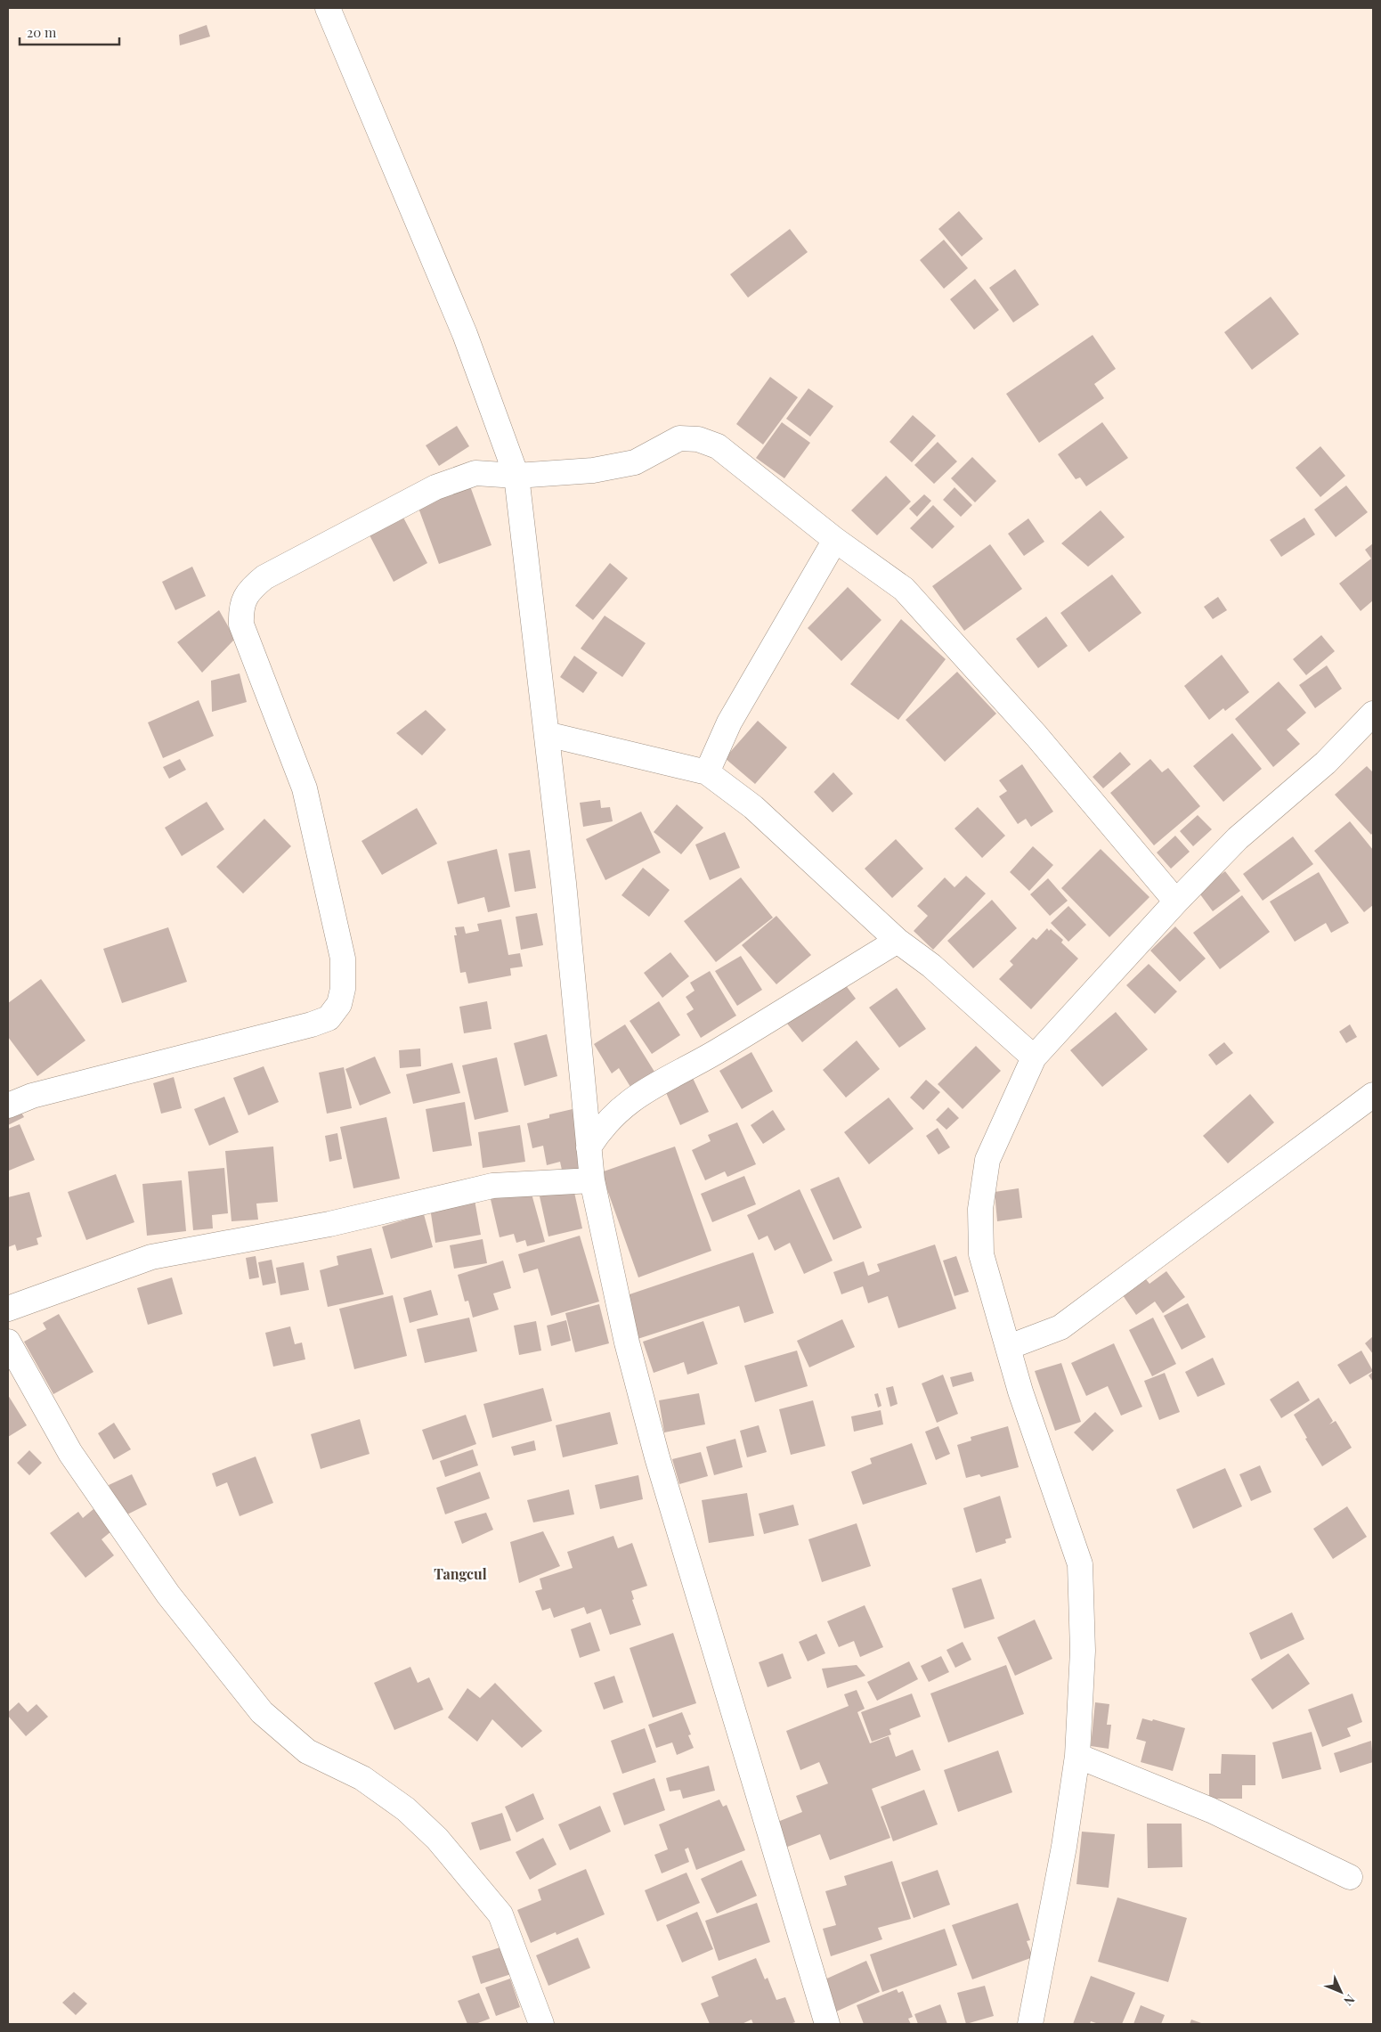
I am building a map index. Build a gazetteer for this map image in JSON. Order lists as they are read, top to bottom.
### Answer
{
  "districts": ["Tangcul"],
  "scale_bar": "20 m",
  "north": "bottom right"
}
